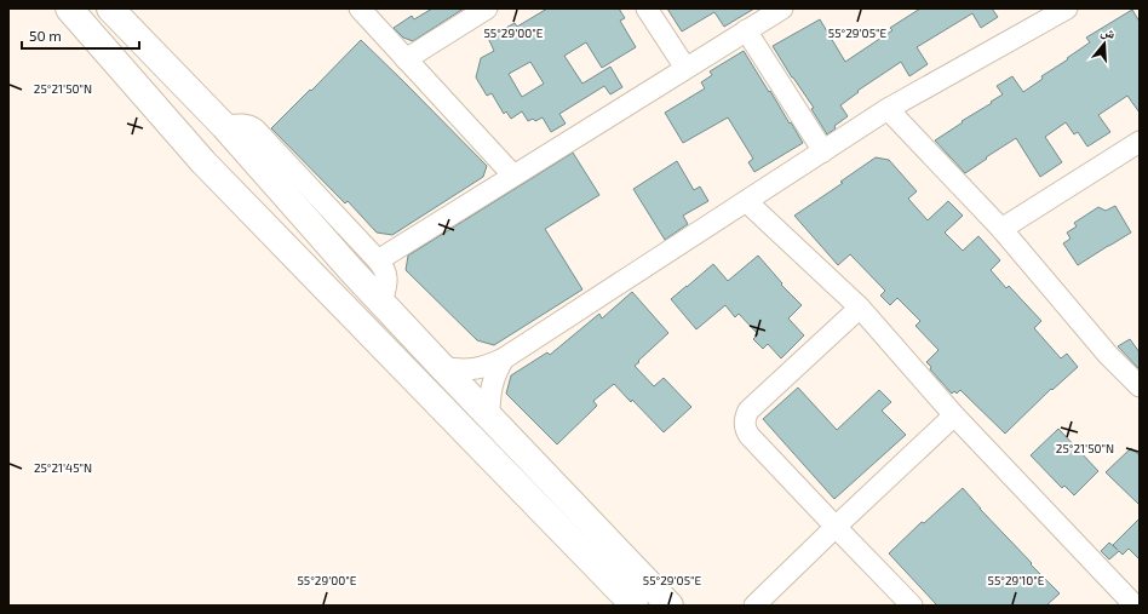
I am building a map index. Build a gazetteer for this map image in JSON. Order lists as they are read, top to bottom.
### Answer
{
  "scale_bar": "50 m",
  "north": "top",
  "coordinates": [
    "55°29'00\"E",
    "55°29'05\"E",
    "25°21'50\"N",
    "25°21'45\"N",
    "55°29'10\"E"
  ]
}
